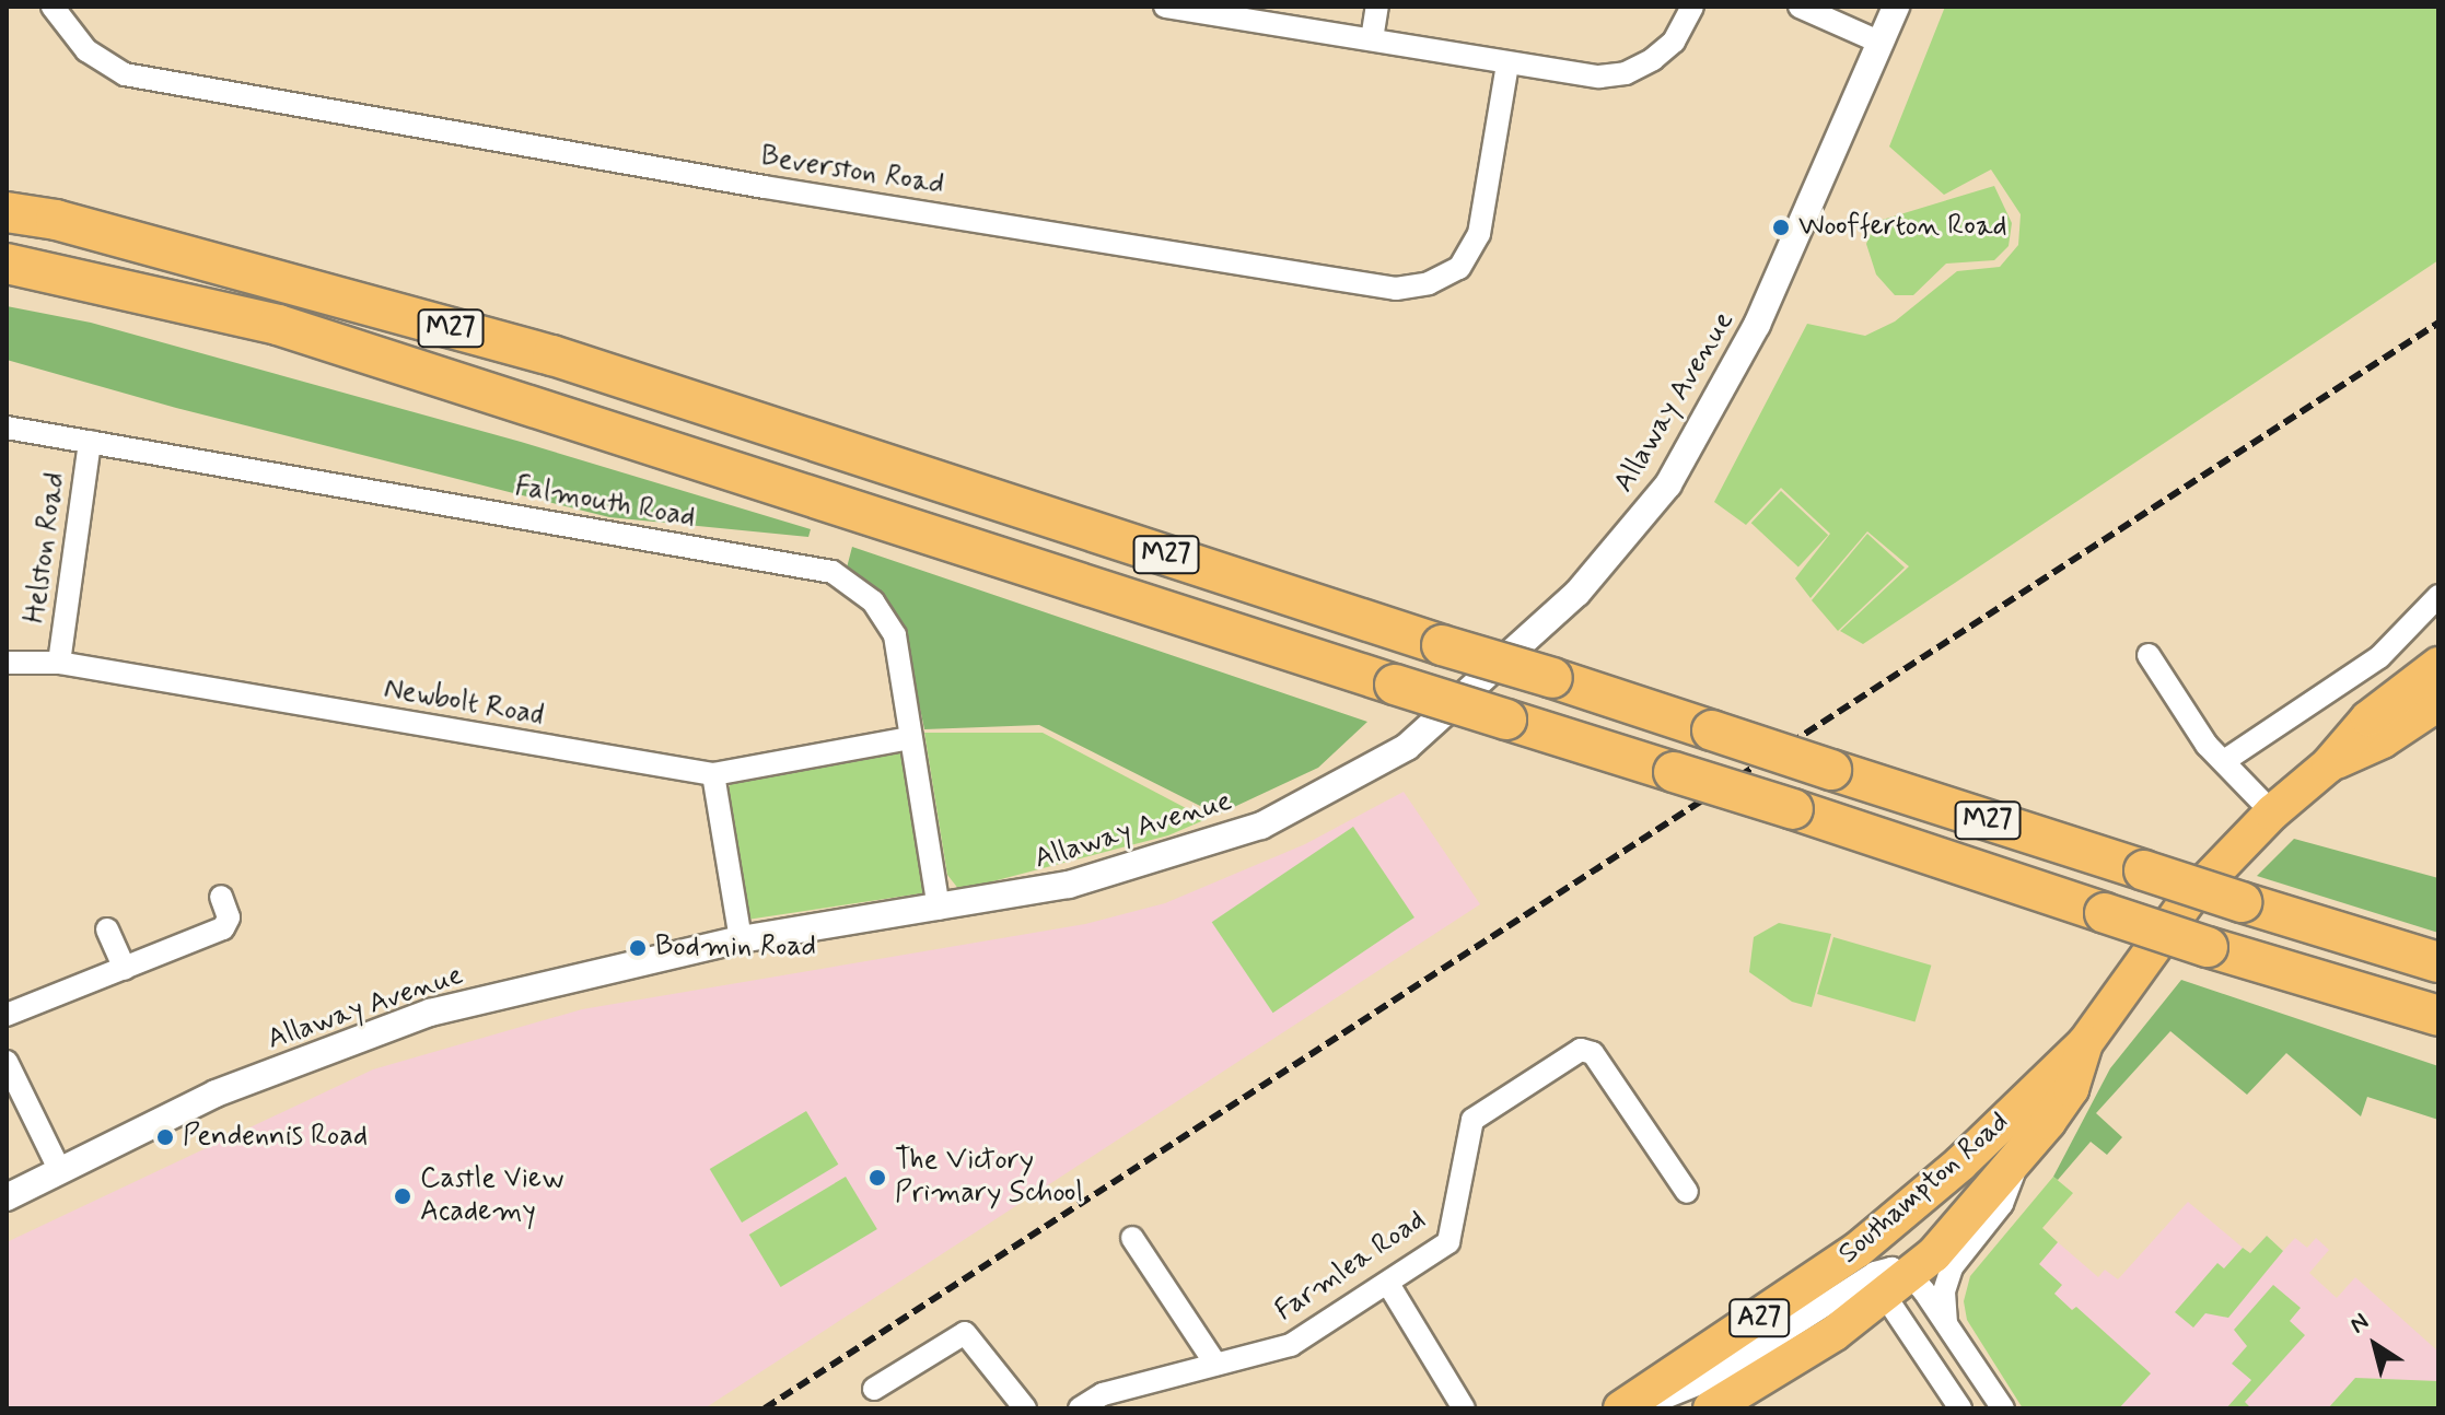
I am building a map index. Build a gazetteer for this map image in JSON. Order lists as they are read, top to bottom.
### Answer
{
  "streets": {
    "highway": ["M27"],
    "main road": ["Southampton Road", "A27"],
    "street": [
      "Beverston Road",
      "Allaway Avenue",
      "Falmouth Road",
      "Helston Road",
      "Newbolt Road",
      "Farmlea Road"
    ]
  },
  "crossings": [
    ["Allaway Avenue", "Falmouth Road"],
    ["Falmouth Road", "Helston Road"],
    ["Falmouth Road", "Newbolt Road"],
    ["Helston Road", "Newbolt Road"]
  ],
  "places": [
    "Woofferton Road",
    "Bodmin Road",
    "Pendennis Road",
    "The Victory Primary School",
    "Castle View Academy"
  ],
  "north": "top left"
}
